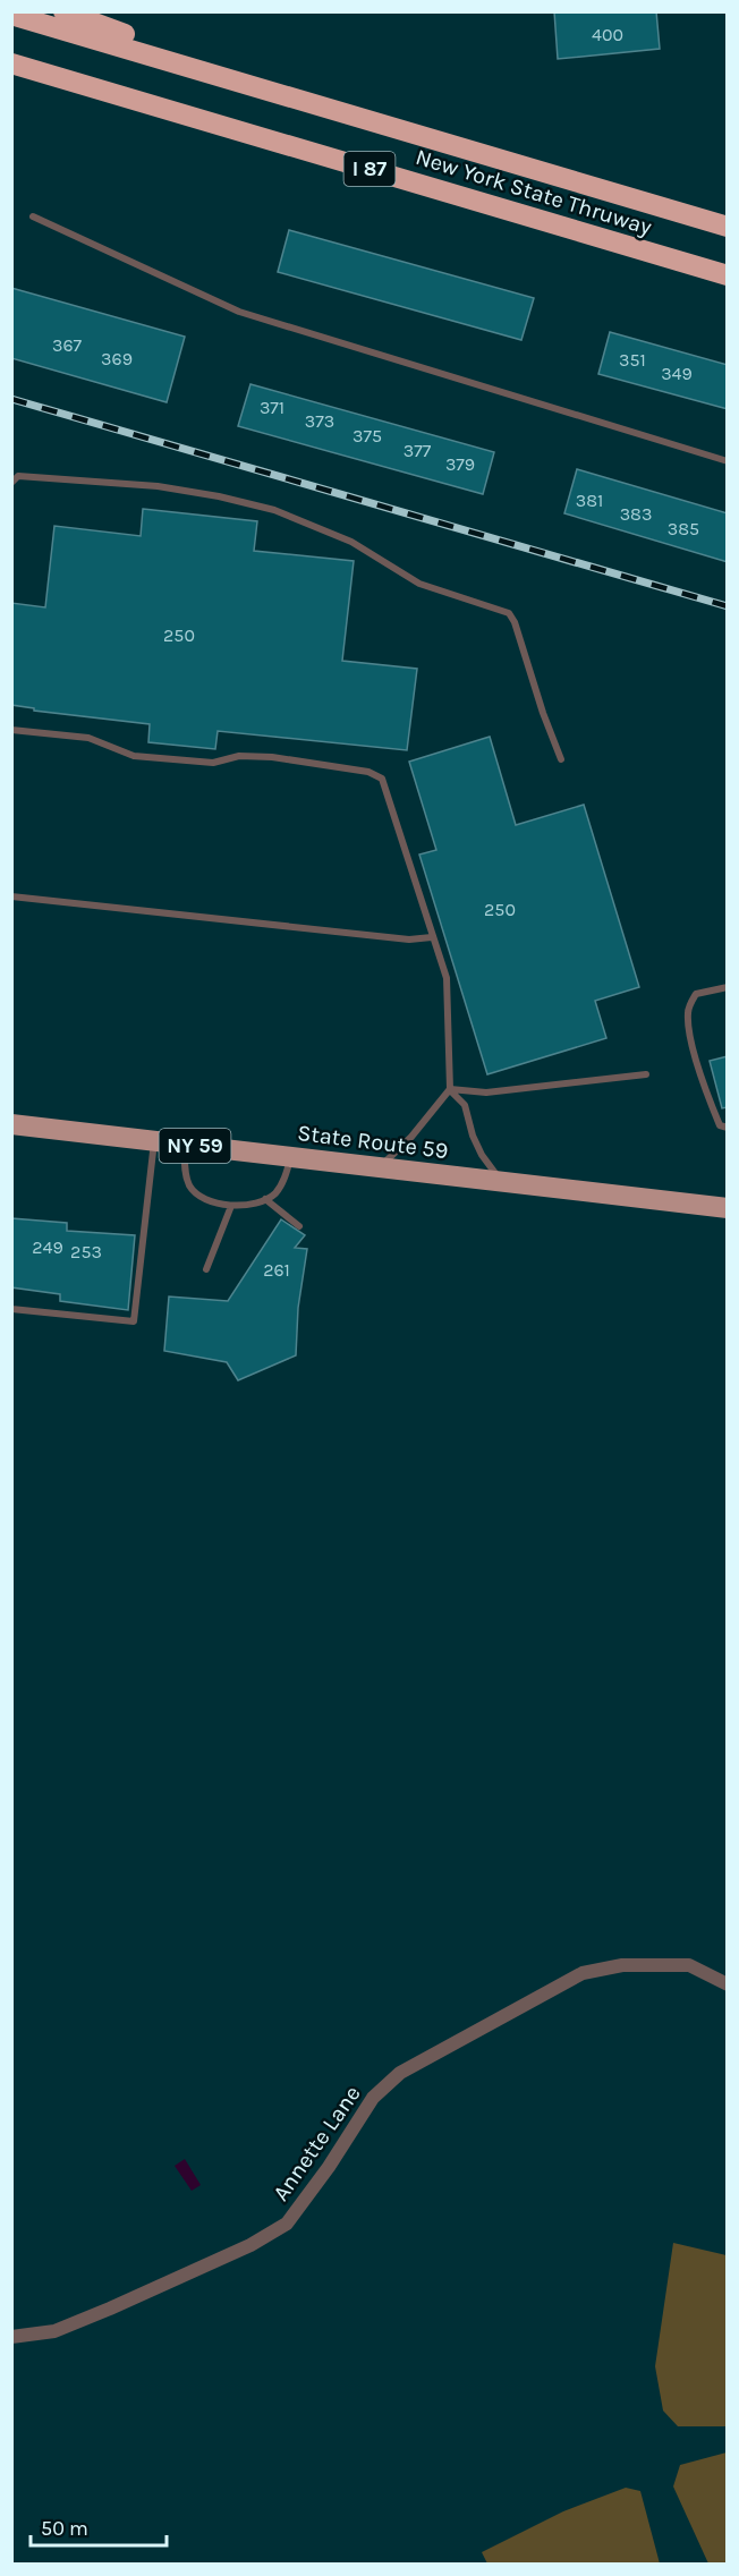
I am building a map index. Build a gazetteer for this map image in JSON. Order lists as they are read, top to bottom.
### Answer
{
  "streets": {
    "highway": ["I 87", "New York State Thruway"],
    "main road": ["State Route 59", "NY 59"],
    "street": ["Annette Lane"]
  },
  "house_numbers": [
    "400",
    "367",
    "369",
    "351",
    "349",
    "371",
    "373",
    "375",
    "377",
    "379",
    "381",
    "383",
    "385",
    "250",
    "250",
    "249",
    "253",
    "261"
  ],
  "scale_bar": "50 m"
}
